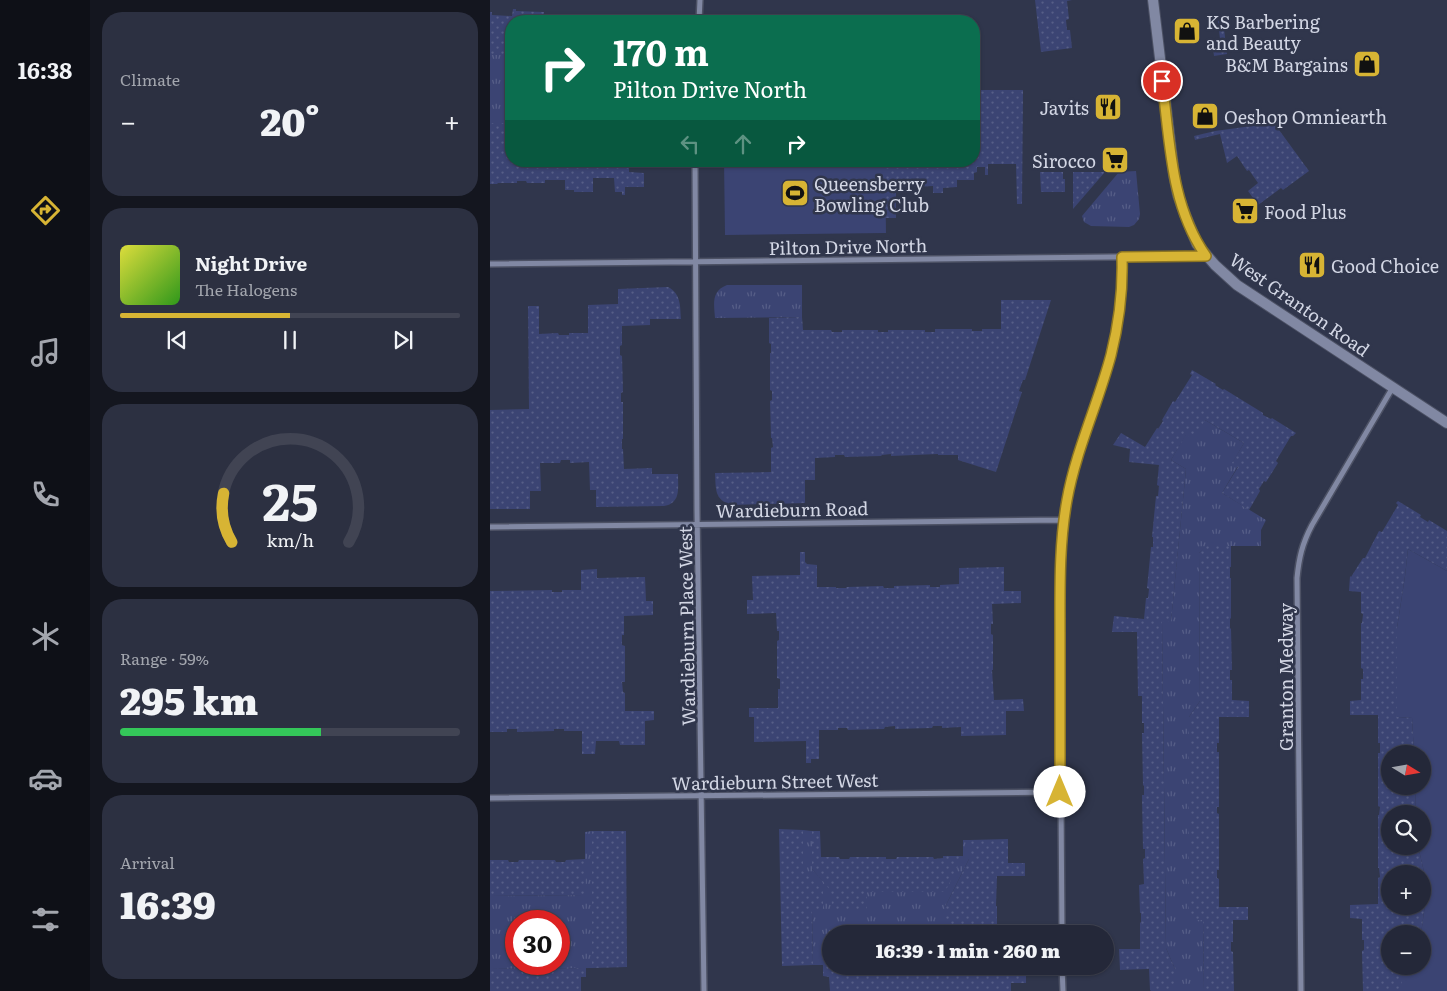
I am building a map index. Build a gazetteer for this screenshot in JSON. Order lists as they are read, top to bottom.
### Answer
{
  "streets": {
    "street": [
      "Pilton Drive North",
      "West Granton Road",
      "Wardieburn Road",
      "Wardieburn Place West",
      "Granton Medway",
      "Wardieburn Street West"
    ]
  },
  "crossings": [
    ["Pilton Drive North", "West Granton Road"],
    ["Pilton Drive North", "Wardieburn Place West"],
    ["West Granton Road", "Granton Medway"],
    ["Wardieburn Road", "Wardieburn Place West"],
    ["Wardieburn Place West", "Wardieburn Street West"]
  ],
  "places": {
    "shop": ["KS Barbering and Beauty", "B&M Bargains", "Oeshop Omniearth"],
    "restaurant": ["Javits", "Good Choice"],
    "supermarket": ["Sirocco", "Food Plus"],
    "sports": ["Queensberry Bowling Club"]
  },
  "north": "right",
  "page": {
    "tabs": "16:38",
    "tile": [
      "Climate",
      ["Range · 59%", "295 km"],
      ["Arrival", "16:39"]
    ],
    "turn": ["170 m", "Pilton Drive North"],
    "heat": ["−", "20°", "+"],
    "song": ["Night Drive", "The Halogens"],
    "map_buttons": ["+", "−"],
    "limit": "30",
    "trip": "16:39 · 1 min · 260 m",
    "gauge": ["25", "km/h"]
  }
}
